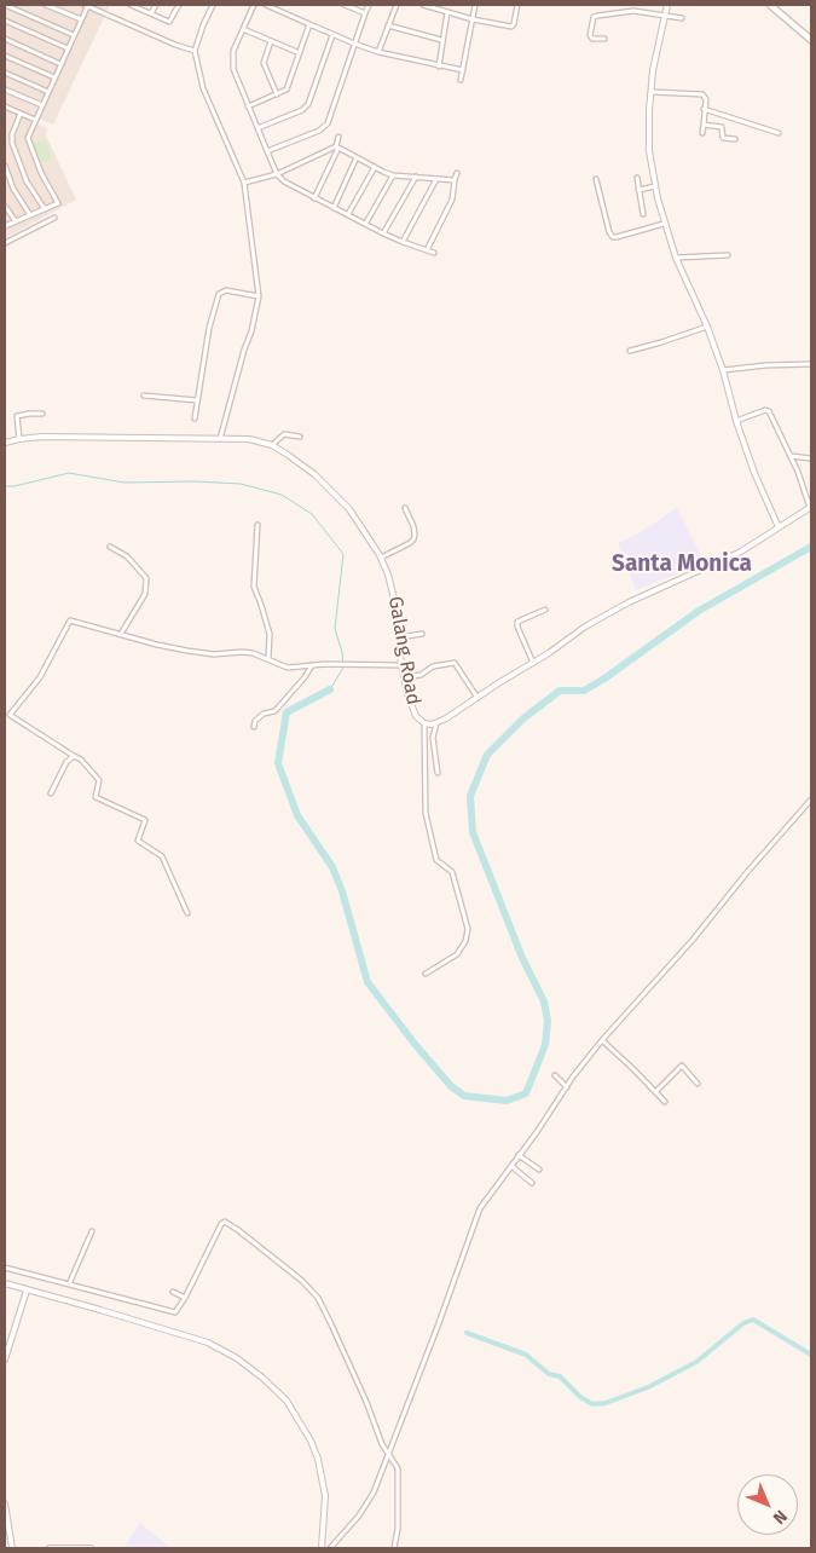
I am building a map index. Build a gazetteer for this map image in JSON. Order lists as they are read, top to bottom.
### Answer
{
  "streets": {
    "street": ["Galang Road"]
  },
  "districts": ["Santa Monica"],
  "north": "bottom right"
}
